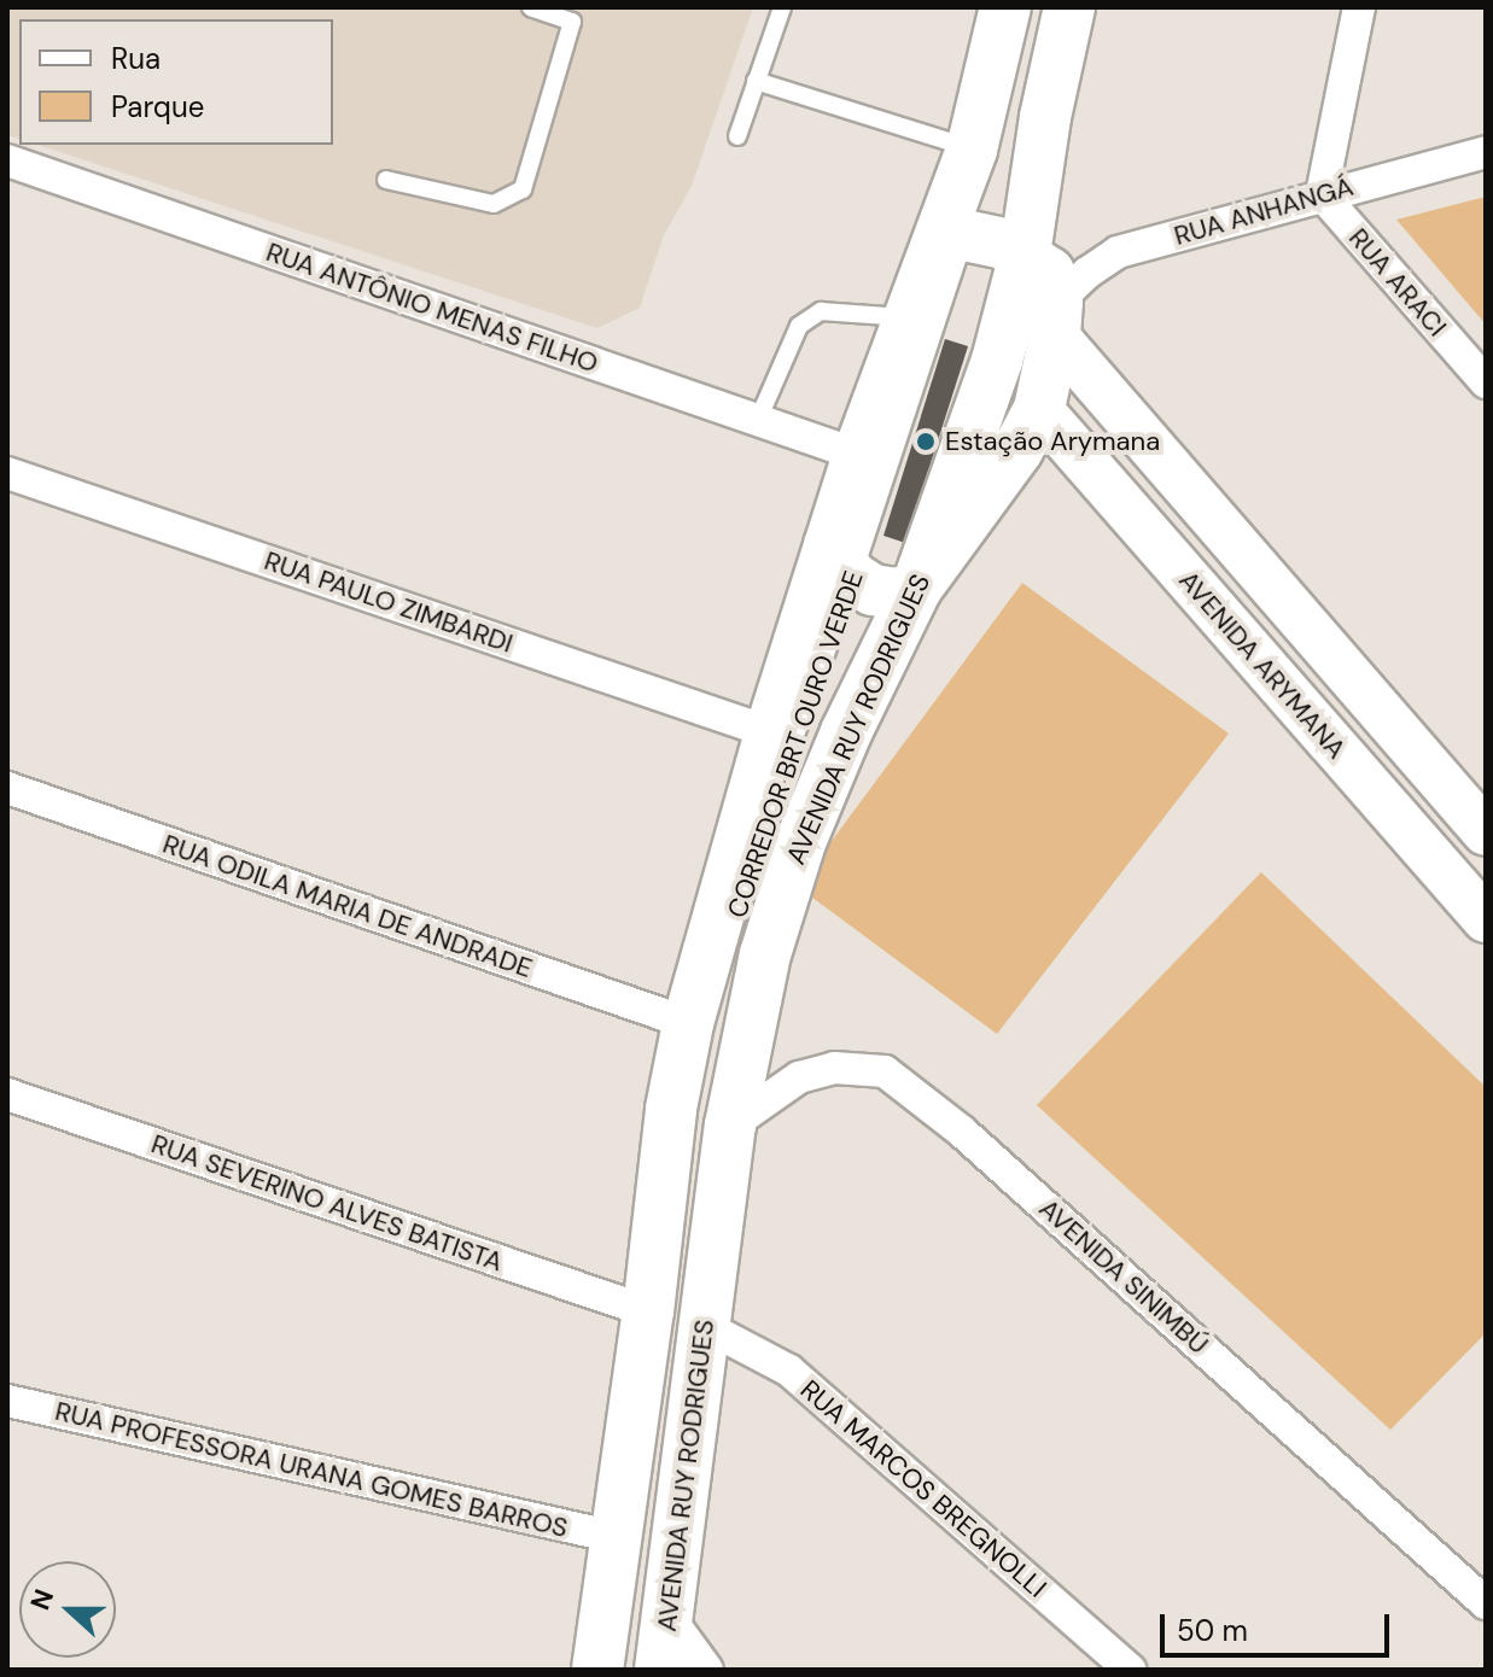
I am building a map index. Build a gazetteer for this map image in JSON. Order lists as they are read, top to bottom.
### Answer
{
  "streets": {
    "main road": ["AVENIDA ARYMANA", "AVENIDA RUY RODRIGUES"],
    "street": [
      "RUA ANHANGÁ",
      "RUA ARACI",
      "RUA ANTÔNIO MENAS FILHO",
      "RUA PAULO ZIMBARDI",
      "RUA ODILA MARIA DE ANDRADE",
      "RUA SEVERINO ALVES BATISTA",
      "AVENIDA SINIMBÚ",
      "RUA PROFESSORA URANA GOMES BARROS",
      "RUA MARCOS BREGNOLLI"
    ],
    "lane": ["CORREDOR BRT OURO VERDE"]
  },
  "crossings": [
    ["RUA ANHANGÁ", "RUA ARACI"],
    ["RUA ANTÔNIO MENAS FILHO", "AVENIDA RUY RODRIGUES"],
    ["RUA PAULO ZIMBARDI", "AVENIDA RUY RODRIGUES"],
    ["AVENIDA RUY RODRIGUES", "CORREDOR BRT OURO VERDE"],
    ["AVENIDA RUY RODRIGUES", "RUA ODILA MARIA DE ANDRADE"],
    ["AVENIDA RUY RODRIGUES", "RUA SEVERINO ALVES BATISTA"],
    ["AVENIDA RUY RODRIGUES", "AVENIDA SINIMBÚ"],
    ["AVENIDA RUY RODRIGUES", "RUA PROFESSORA URANA GOMES BARROS"],
    ["AVENIDA RUY RODRIGUES", "RUA MARCOS BREGNOLLI"],
    ["CORREDOR BRT OURO VERDE", "RUA SEVERINO ALVES BATISTA"],
    ["CORREDOR BRT OURO VERDE", "RUA MARCOS BREGNOLLI"],
    ["RUA SEVERINO ALVES BATISTA", "RUA MARCOS BREGNOLLI"]
  ],
  "places": ["Estação Arymana"],
  "legend": ["Rua", "Parque"],
  "scale_bar": "50 m",
  "north": "left"
}
